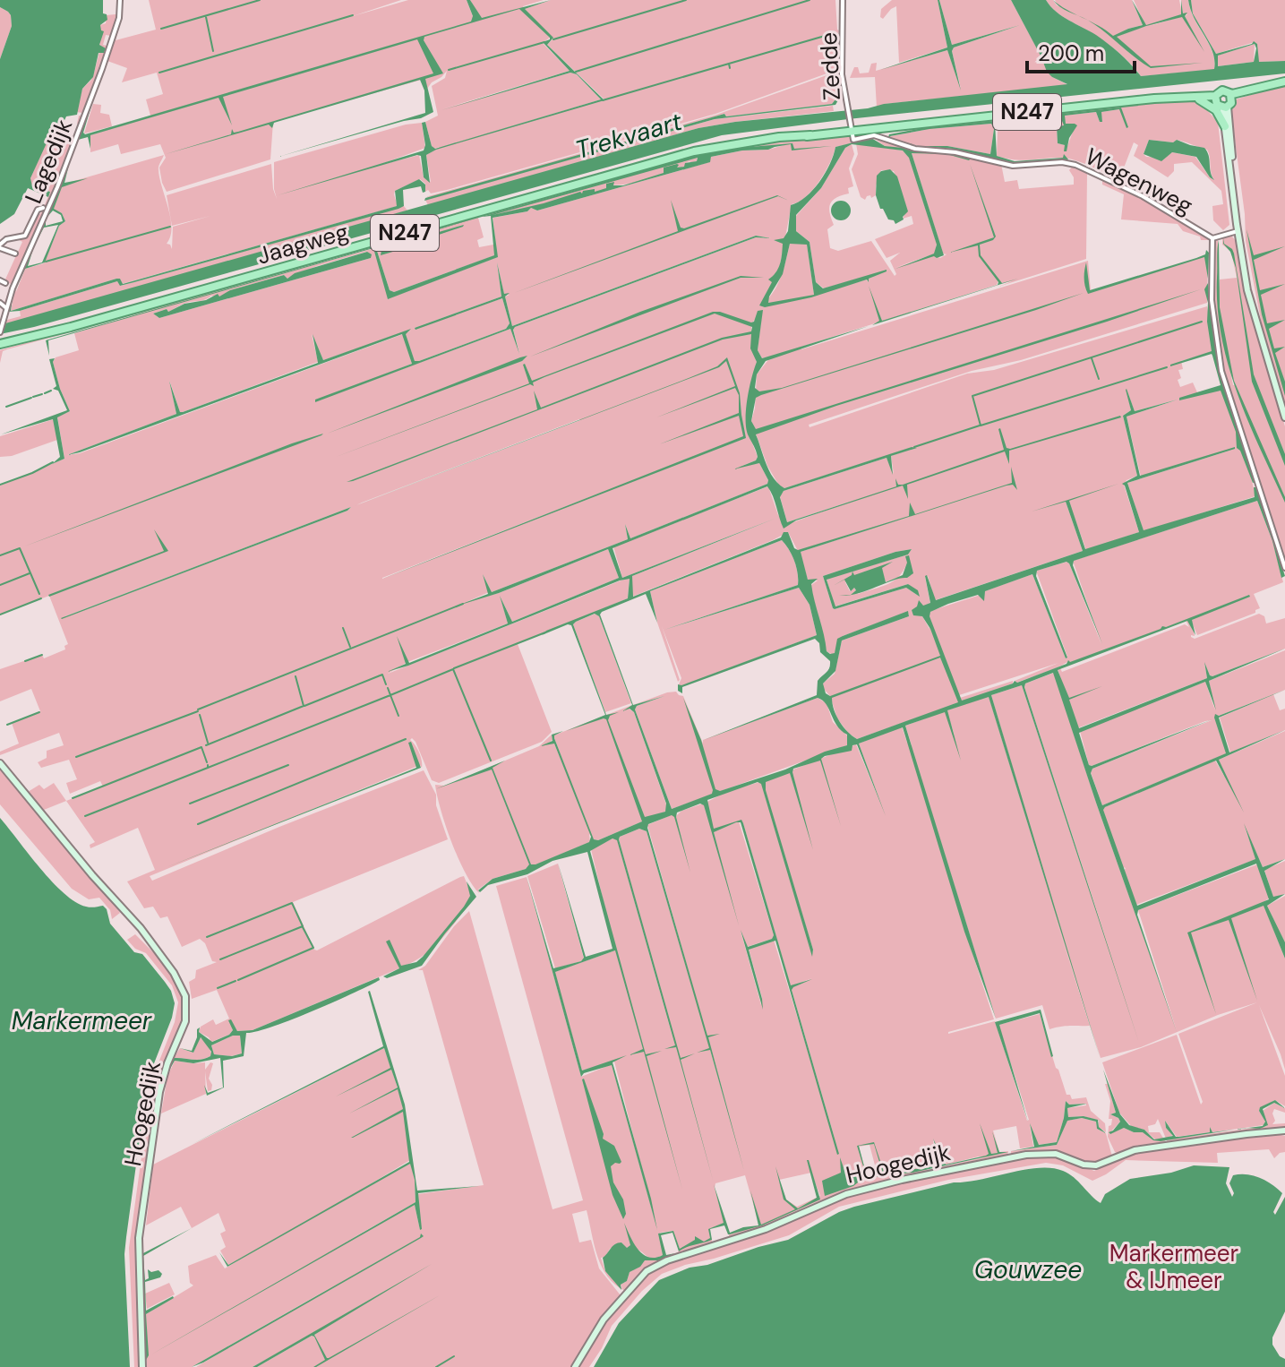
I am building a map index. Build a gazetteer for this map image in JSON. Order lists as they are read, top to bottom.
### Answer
{
  "streets": {
    "main road": ["N247", "Jaagweg"],
    "street": [
      "Zedde",
      "Lagedijk",
      "Wagenweg",
      "Hoogedijk"
    ]
  },
  "crossings": [
    ["Zedde", "N247"],
    ["Zedde", "Wagenweg"],
    ["Zedde", "Jaagweg"],
    ["N247", "Wagenweg"],
    ["N247", "Jaagweg"],
    ["Wagenweg", "Jaagweg"]
  ],
  "water": ["Trekvaart", "Markermeer", "Gouwzee"],
  "parks": ["Markermeer & IJmeer"],
  "scale_bar": "200 m"
}
